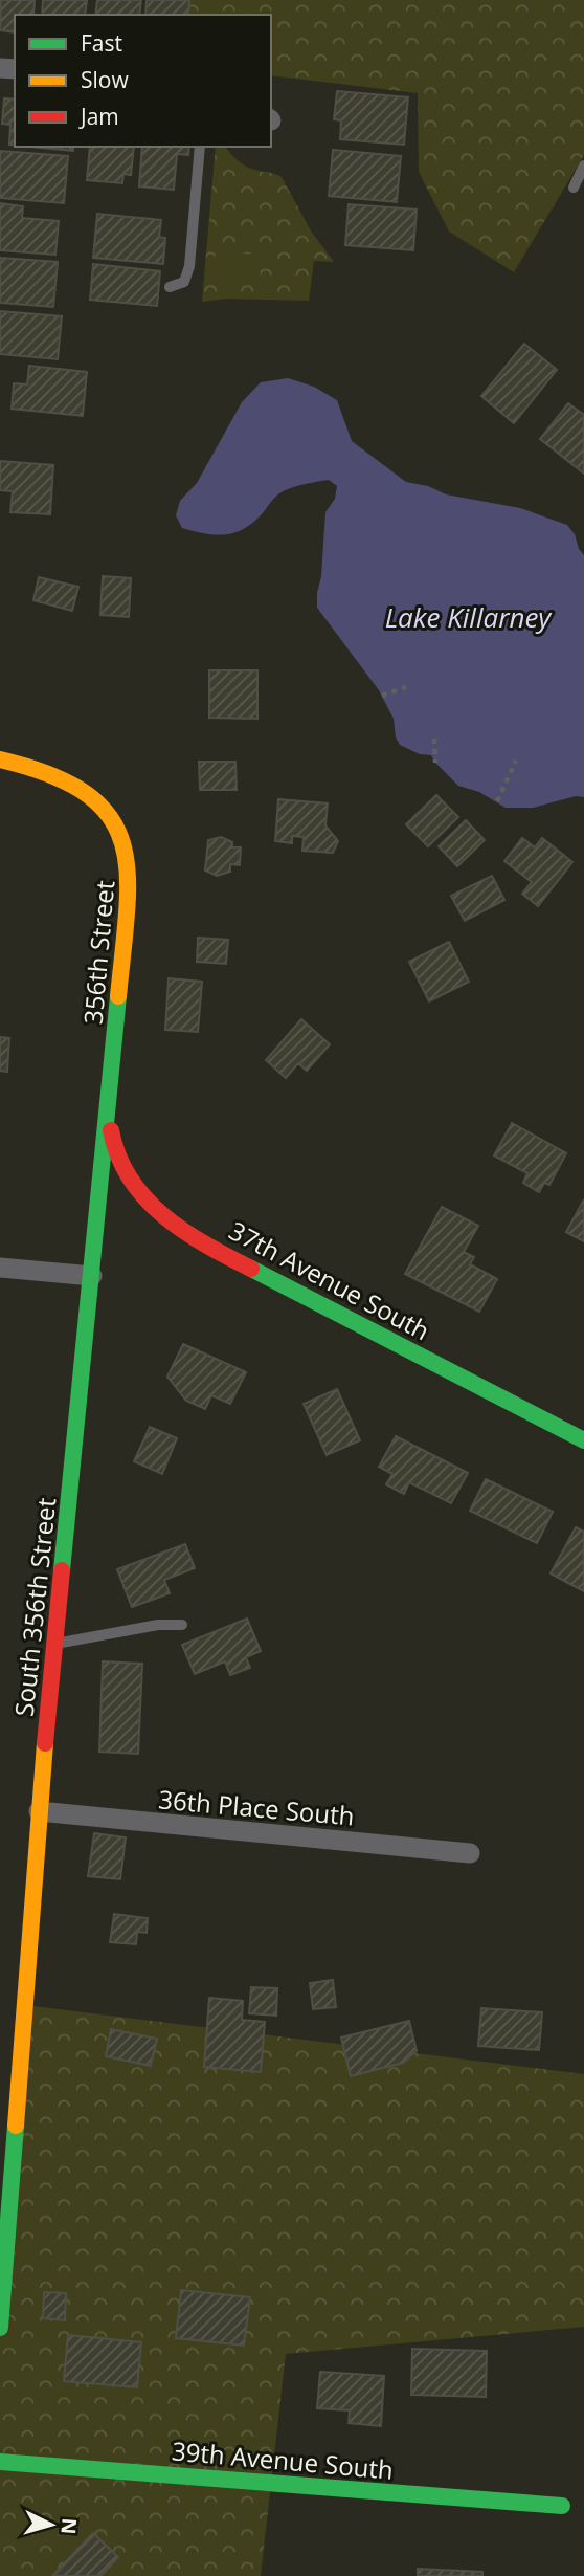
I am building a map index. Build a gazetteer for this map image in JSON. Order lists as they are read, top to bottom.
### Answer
{
  "streets": {
    "street": [
      "356th Street",
      "37th Avenue South",
      "South 356th Street",
      "36th Place South",
      "39th Avenue South"
    ]
  },
  "crossings": [
    ["356th Street", "37th Avenue South"],
    ["356th Street", "South 356th Street"],
    ["37th Avenue South", "South 356th Street"],
    ["South 356th Street", "36th Place South"]
  ],
  "water": ["Lake Killarney"],
  "legend": ["Fast", "Slow", "Jam"],
  "north": "right"
}
